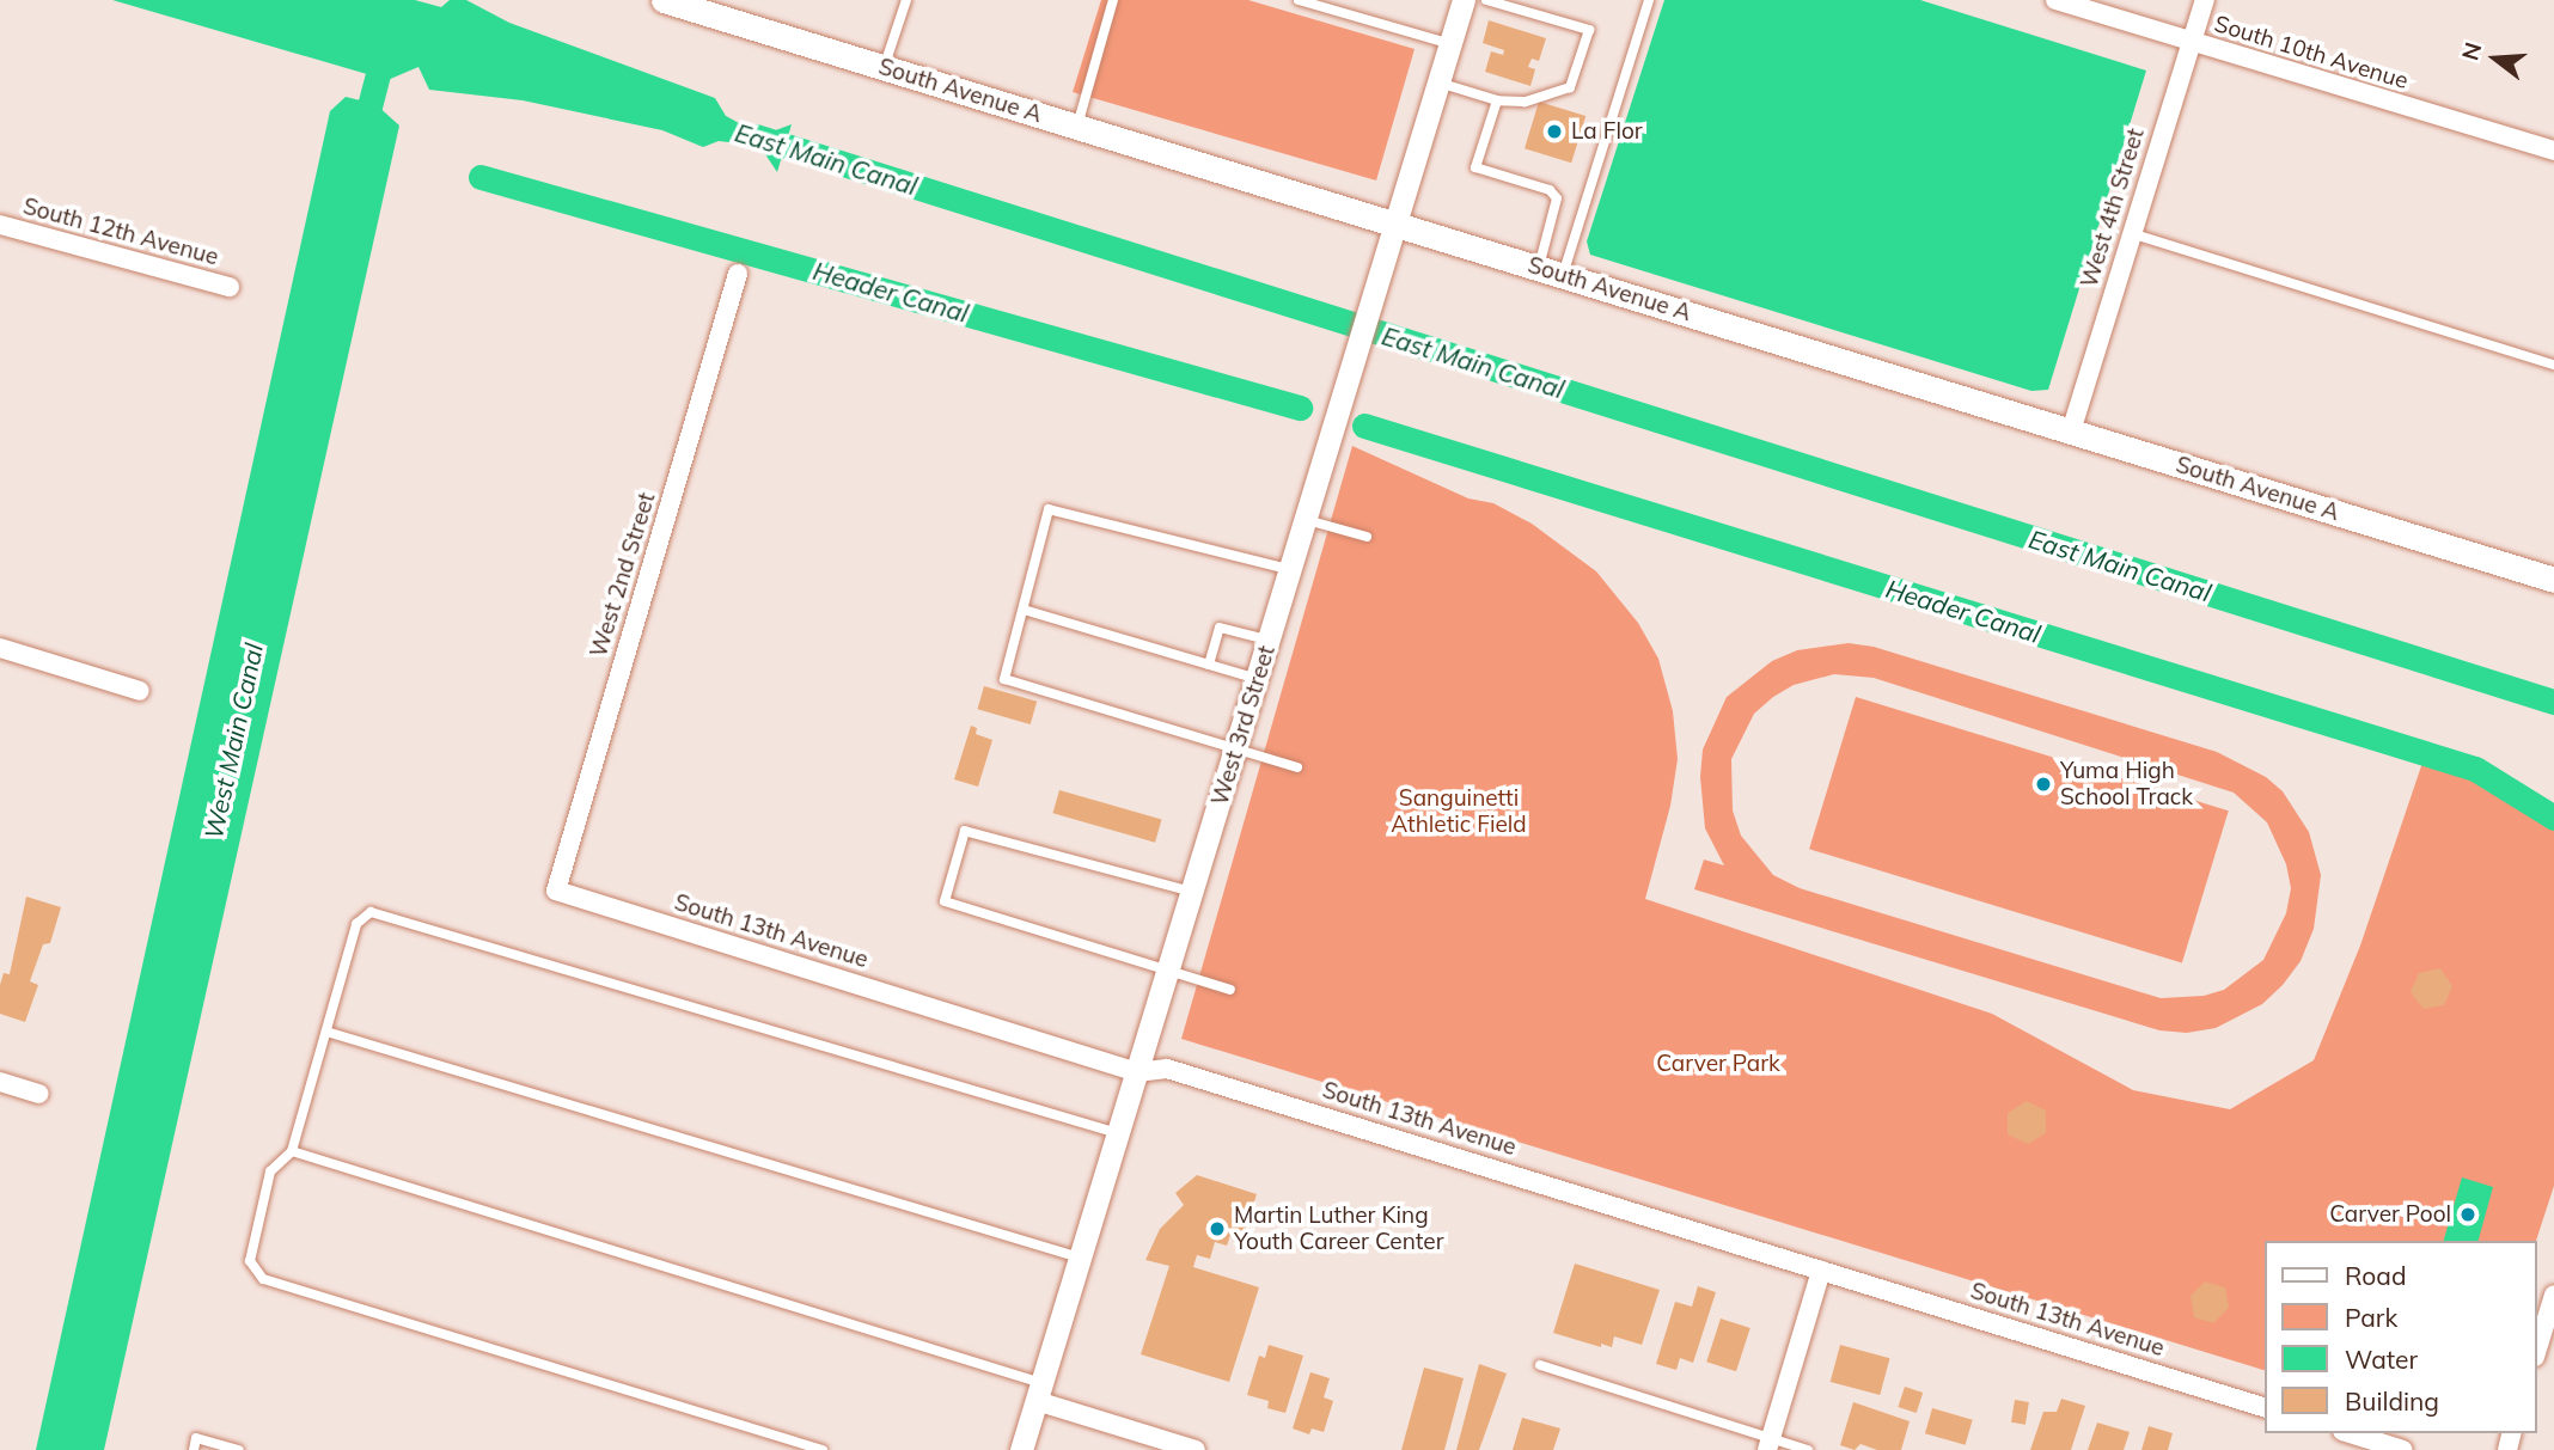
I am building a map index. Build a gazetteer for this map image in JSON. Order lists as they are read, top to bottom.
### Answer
{
  "streets": {
    "main road": ["South Avenue A"],
    "street": [
      "South 10th Avenue",
      "West 4th Street",
      "South 12th Avenue",
      "West 2nd Street",
      "West 3rd Street",
      "South 13th Avenue"
    ]
  },
  "crossings": [
    ["South 10th Avenue", "West 4th Street"],
    ["South Avenue A", "West 4th Street"],
    ["South Avenue A", "West 3rd Street"],
    ["West 2nd Street", "South 13th Avenue"],
    ["West 3rd Street", "South 13th Avenue"]
  ],
  "water": ["East Main Canal", "Header Canal", "West Main Canal"],
  "parks": ["Sanguinetti Athletic Field", "Carver Park"],
  "places": [
    "La Flor",
    "Yuma High School Track",
    "Carver Pool",
    "Martin Luther King Youth Career Center"
  ],
  "legend": [
    "Road",
    "Park",
    "Water",
    "Building"
  ],
  "north": "left"
}
